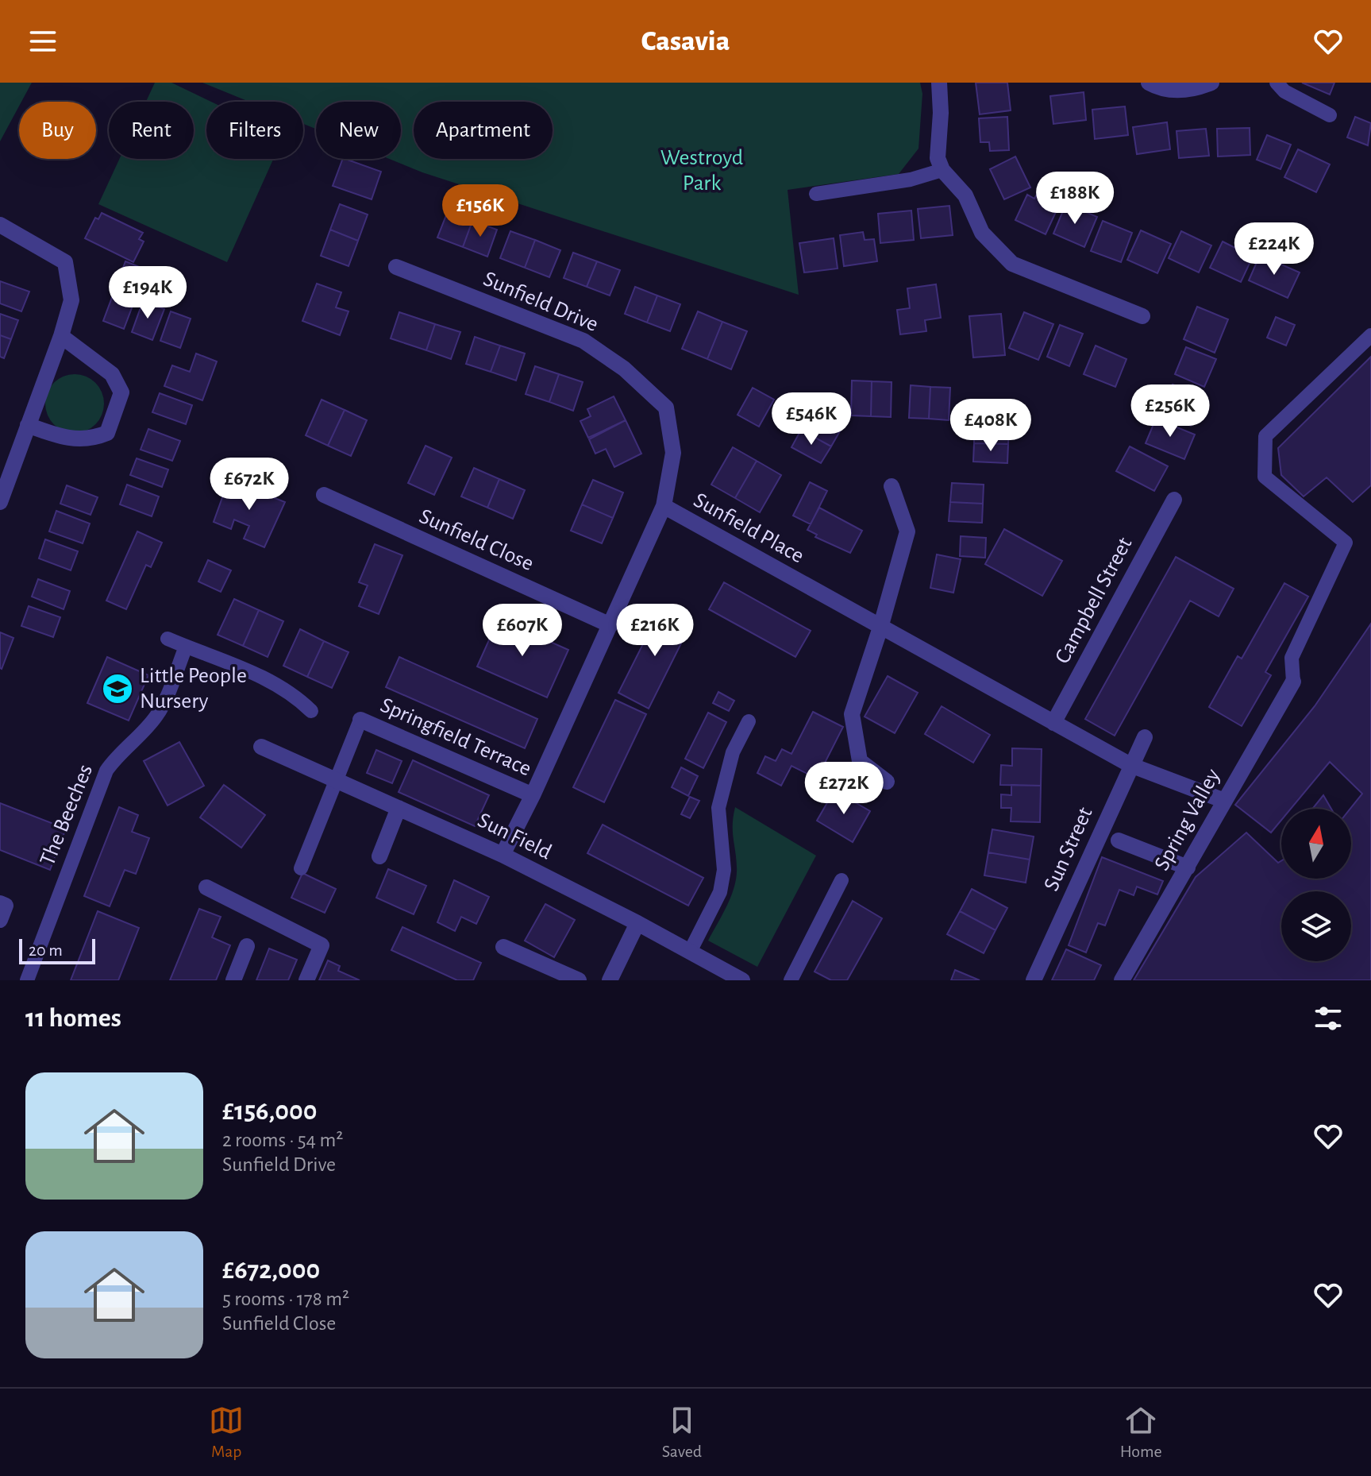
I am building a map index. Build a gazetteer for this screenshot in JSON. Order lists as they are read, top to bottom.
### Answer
{
  "streets": {
    "street": [
      "Sunfield Drive",
      "Sunfield Place",
      "Sunfield Close",
      "Campbell Street",
      "Springfield Terrace",
      "Spring Valley",
      "Sun Field",
      "Sun Street"
    ],
    "lane": ["The Beeches"]
  },
  "crossings": [
    ["Sunfield Drive", "Sunfield Place"],
    ["Sunfield Place", "Sunfield Close"],
    ["Sunfield Place", "Campbell Street"],
    ["Sunfield Place", "Springfield Terrace"],
    ["Sunfield Place", "Spring Valley"],
    ["Sunfield Place", "Sun Field"],
    ["Sunfield Place", "Sun Street"]
  ],
  "parks": ["Westroyd Park"],
  "places": {
    "school or university": ["Little People Nursery"]
  },
  "scale_bar": "20 m",
  "north": "top",
  "page": {
    "header": "Casavia",
    "chip": [
      "Buy",
      "Rent",
      "Filters",
      "New",
      "Apartment"
    ],
    "price": [
      "£188K",
      "£156K",
      "£224K",
      "£194K",
      "£256K",
      "£546K",
      "£408K",
      "£672K",
      "£607K",
      "£216K",
      "£272K"
    ],
    "scale": "20 m",
    "heading": "11 homes",
    "list": [
      {
        "name": "£156,000",
        "note": "2 rooms · 54 m² · Sunfield Drive"
      },
      {
        "name": "£672,000",
        "note": "5 rooms · 178 m² · Sunfield Close"
      }
    ],
    "tabs": ["Map", "Saved", "Home"]
  }
}
